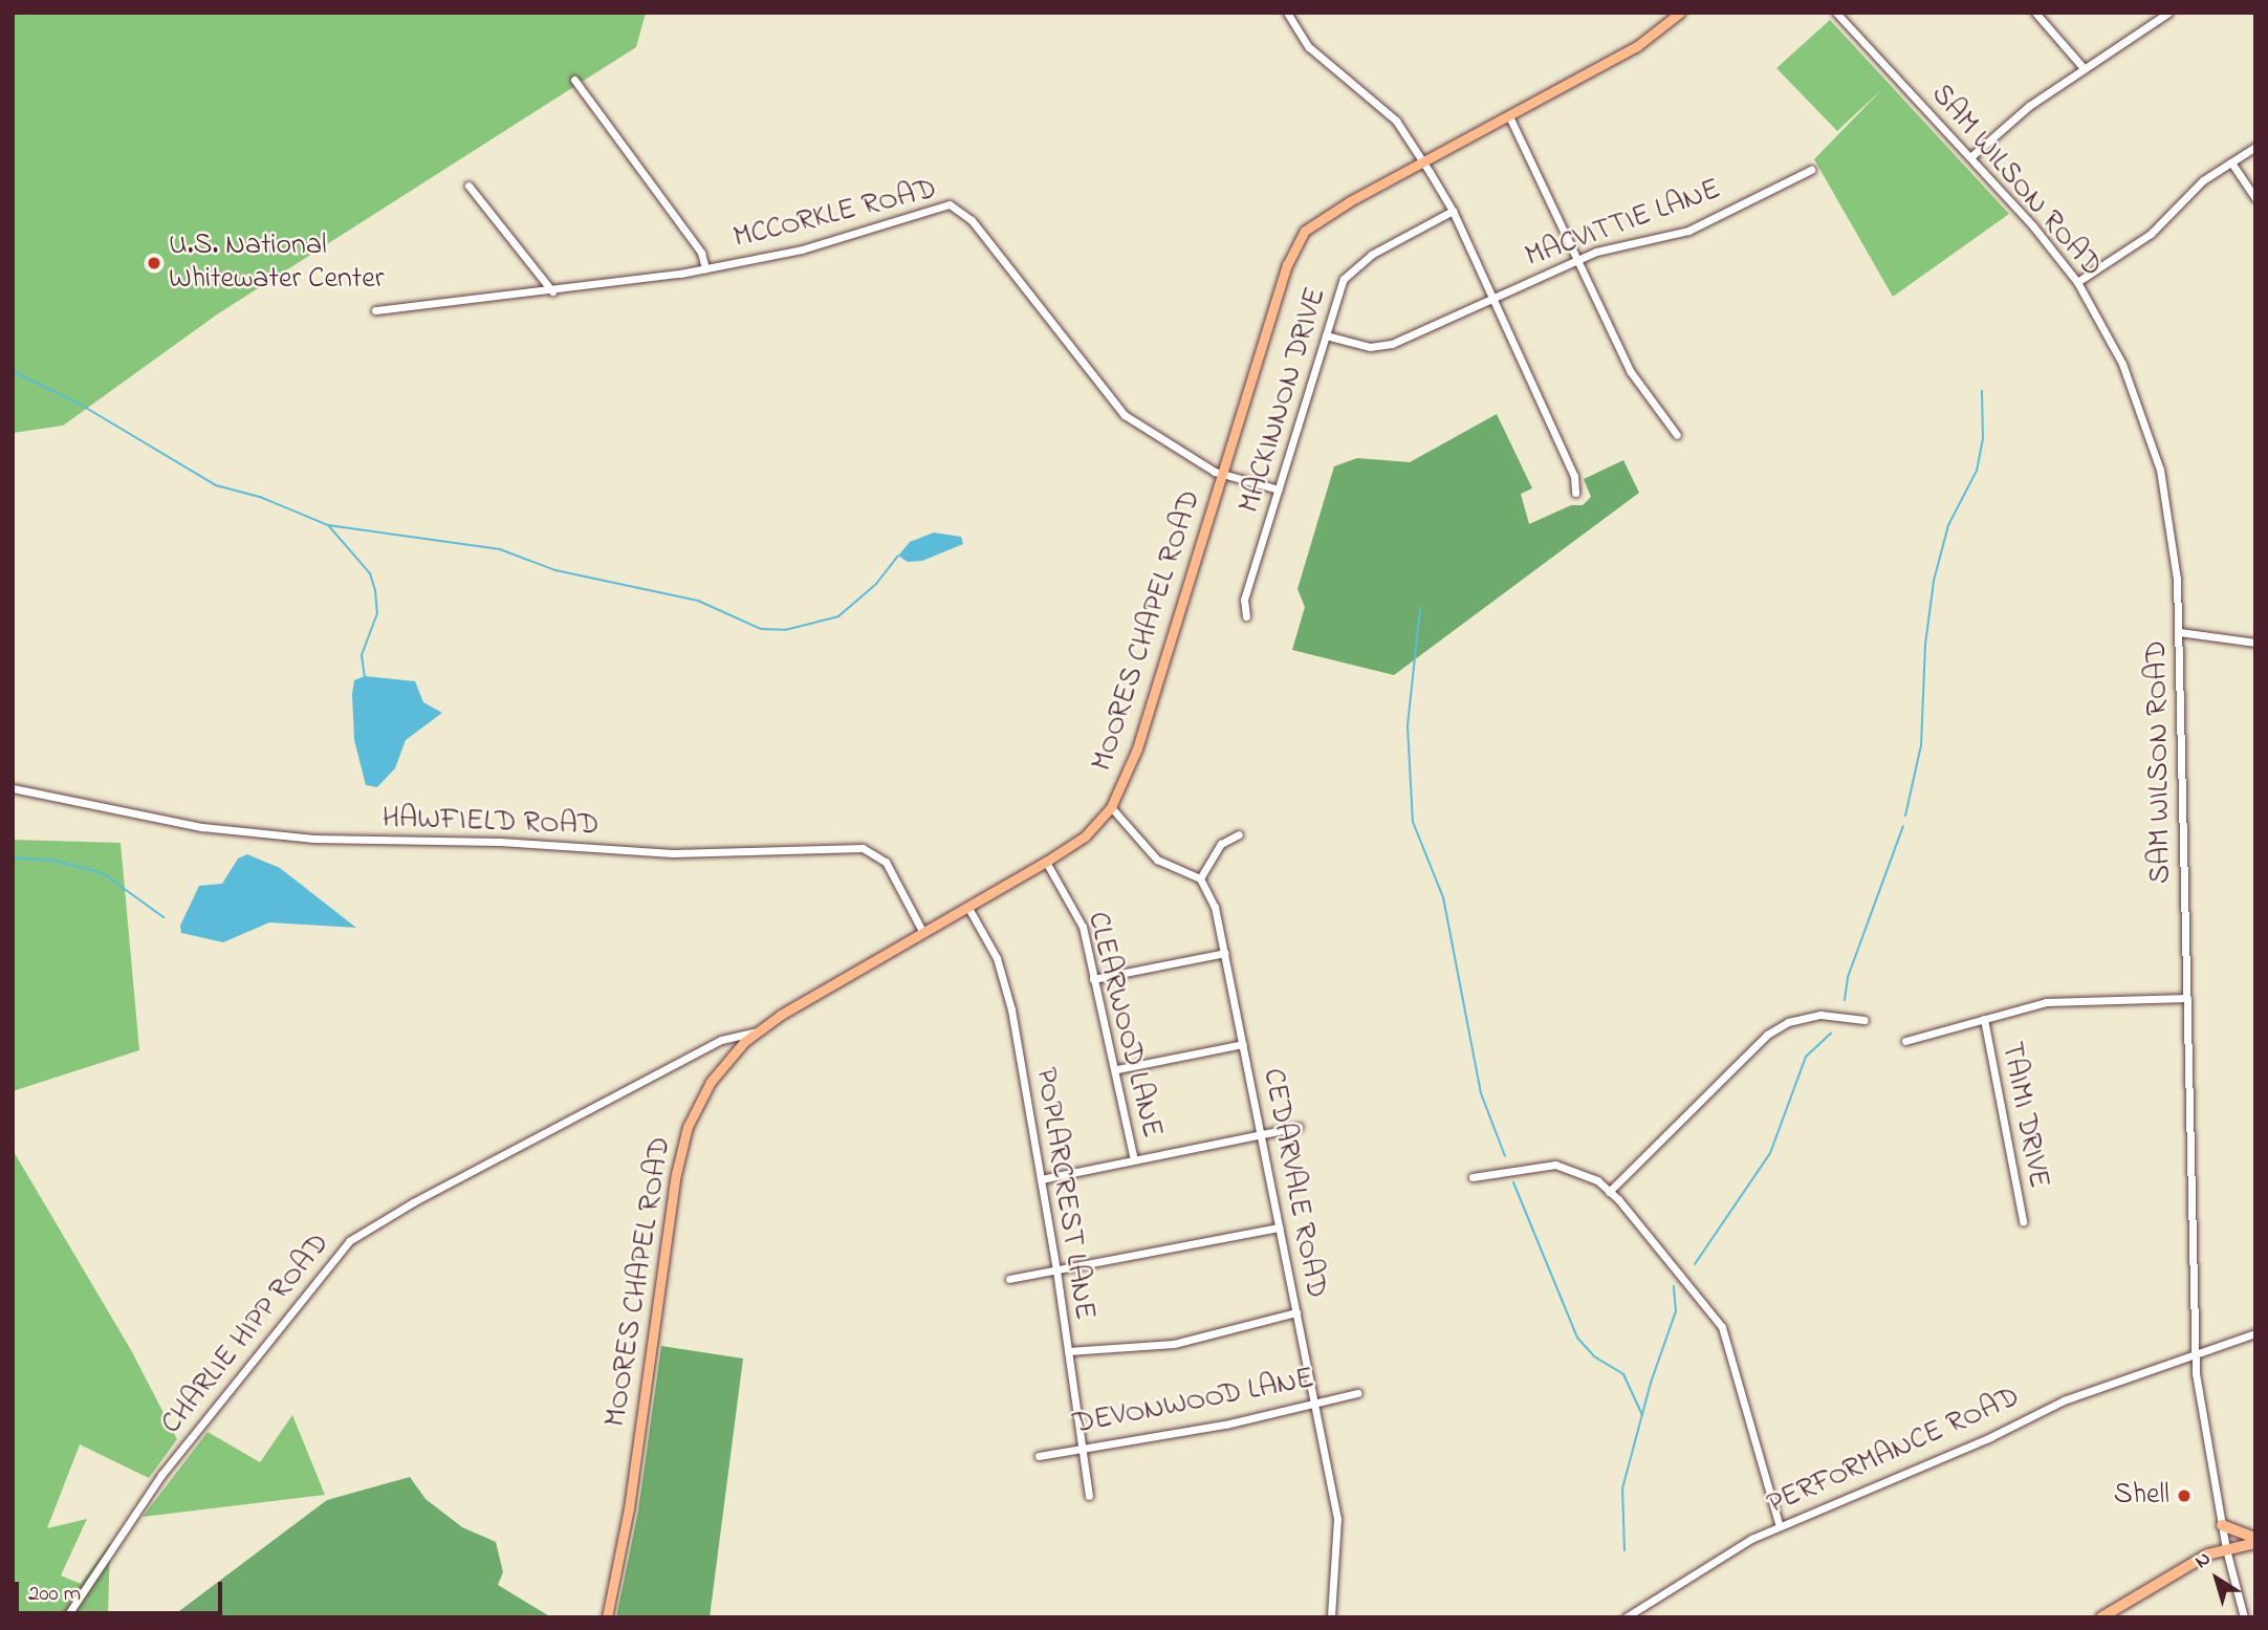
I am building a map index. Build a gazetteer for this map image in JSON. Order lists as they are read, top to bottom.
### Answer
{
  "streets": {
    "main road": ["MOORES CHAPEL ROAD"],
    "street": [
      "SAM WILSON ROAD",
      "MCCORKLE ROAD",
      "MACVITTIE LANE",
      "MACKINNON DRIVE",
      "HAWFIELD ROAD",
      "CLEARWOOD LANE",
      "TAIMI DRIVE",
      "CEDARVALE ROAD",
      "POPLARCREST LANE",
      "CHARLIE HIPP ROAD",
      "DEVONWOOD LANE",
      "PERFORMANCE ROAD"
    ]
  },
  "crossings": [
    ["SAM WILSON ROAD", "PERFORMANCE ROAD"],
    ["MCCORKLE ROAD", "MACKINNON DRIVE"],
    ["MCCORKLE ROAD", "MOORES CHAPEL ROAD"],
    ["MACVITTIE LANE", "MACKINNON DRIVE"],
    ["MOORES CHAPEL ROAD", "HAWFIELD ROAD"],
    ["MOORES CHAPEL ROAD", "CLEARWOOD LANE"],
    ["MOORES CHAPEL ROAD", "POPLARCREST LANE"],
    ["MOORES CHAPEL ROAD", "CHARLIE HIPP ROAD"],
    ["CEDARVALE ROAD", "DEVONWOOD LANE"],
    ["POPLARCREST LANE", "DEVONWOOD LANE"]
  ],
  "places": ["U.S. National Whitewater Center", "Shell"],
  "scale_bar": "200 m",
  "north": "top left"
}
